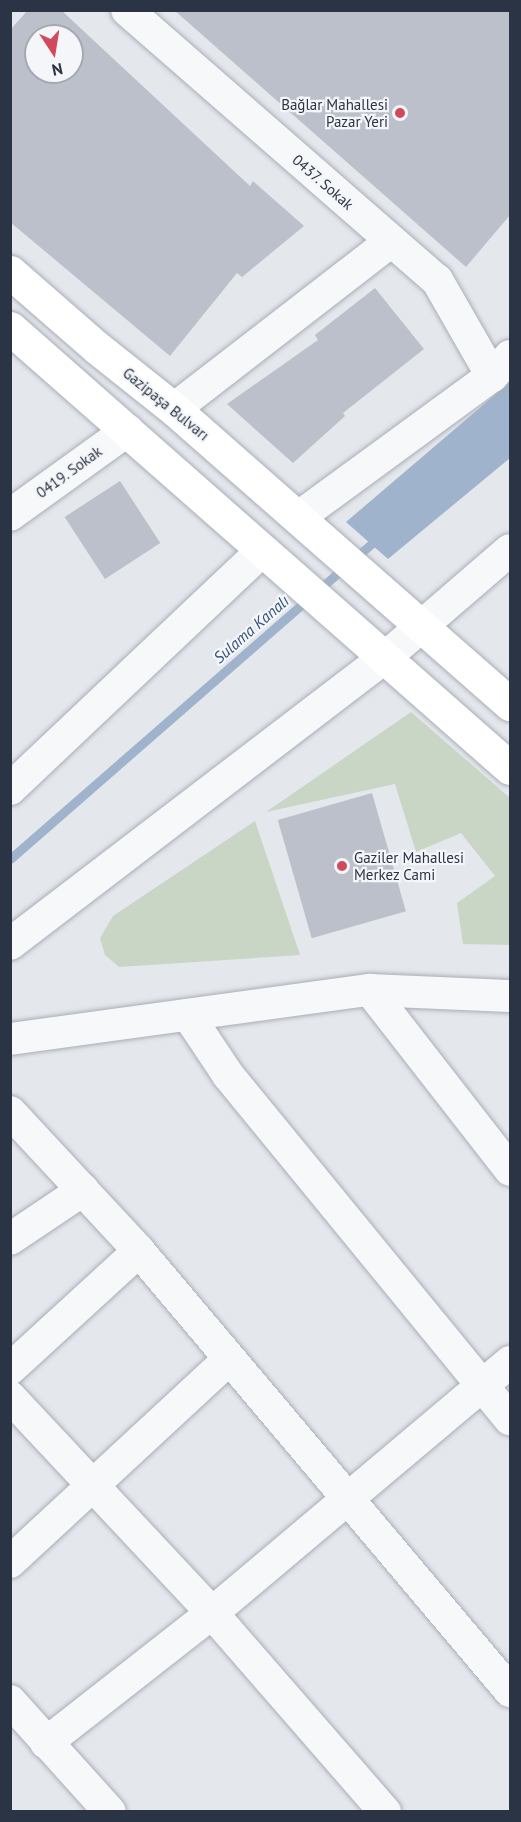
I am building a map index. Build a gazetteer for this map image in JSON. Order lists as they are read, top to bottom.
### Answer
{
  "streets": {
    "main road": ["Gazipaşa Bulvarı"],
    "street": ["0437. Sokak", "0419. Sokak"]
  },
  "water": ["Sulama Kanalı"],
  "places": ["Bağlar Mahallesi Pazar Yeri", "Gaziler Mahallesi Merkez Cami"],
  "north": "bottom"
}
